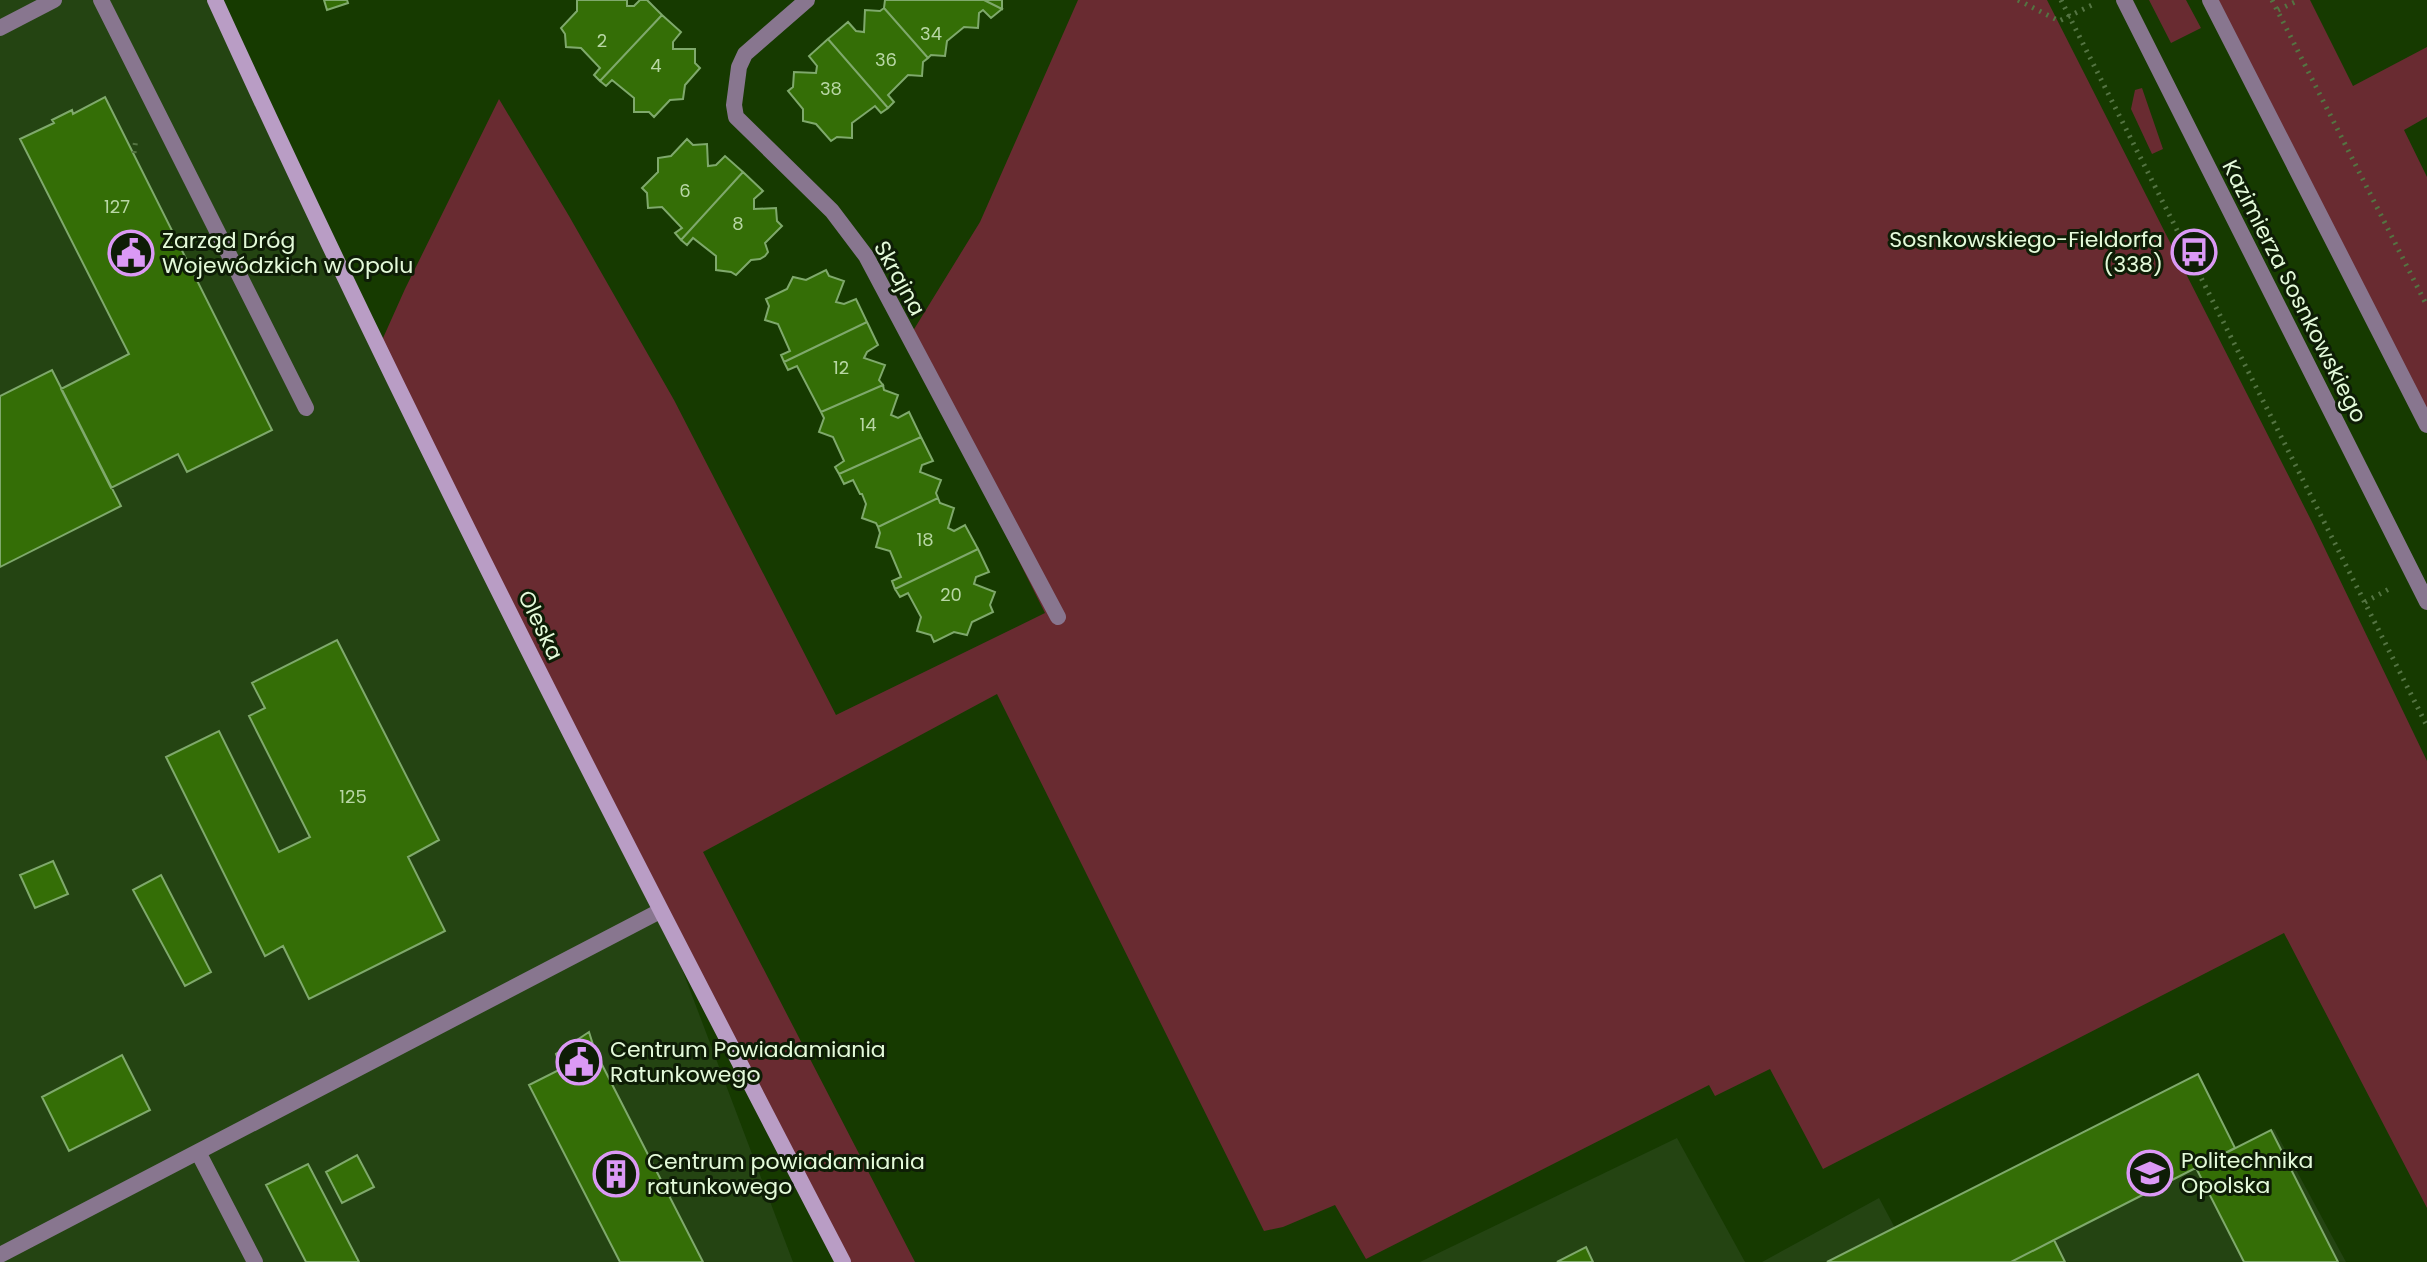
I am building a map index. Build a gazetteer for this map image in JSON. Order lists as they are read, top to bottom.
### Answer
{
  "streets": {
    "main road": ["Oleska"],
    "street": ["Skrajna", "Kazimierza Sosnkowskiego"]
  },
  "places": {
    "bus stop": ["Sosnkowskiego-Fieldorfa (338)"],
    "public building": ["Zarząd Dróg Wojewódzkich w Opolu", "Centrum Powiadamiania Ratunkowego"],
    "school or university": ["Politechnika Opolska"],
    "building": ["Centrum powiadamiania ratunkowego"]
  },
  "house_numbers": [
    "34",
    "2",
    "36",
    "4",
    "38",
    "6",
    "127",
    "8",
    "12",
    "14",
    "18",
    "20",
    "125"
  ]
}
